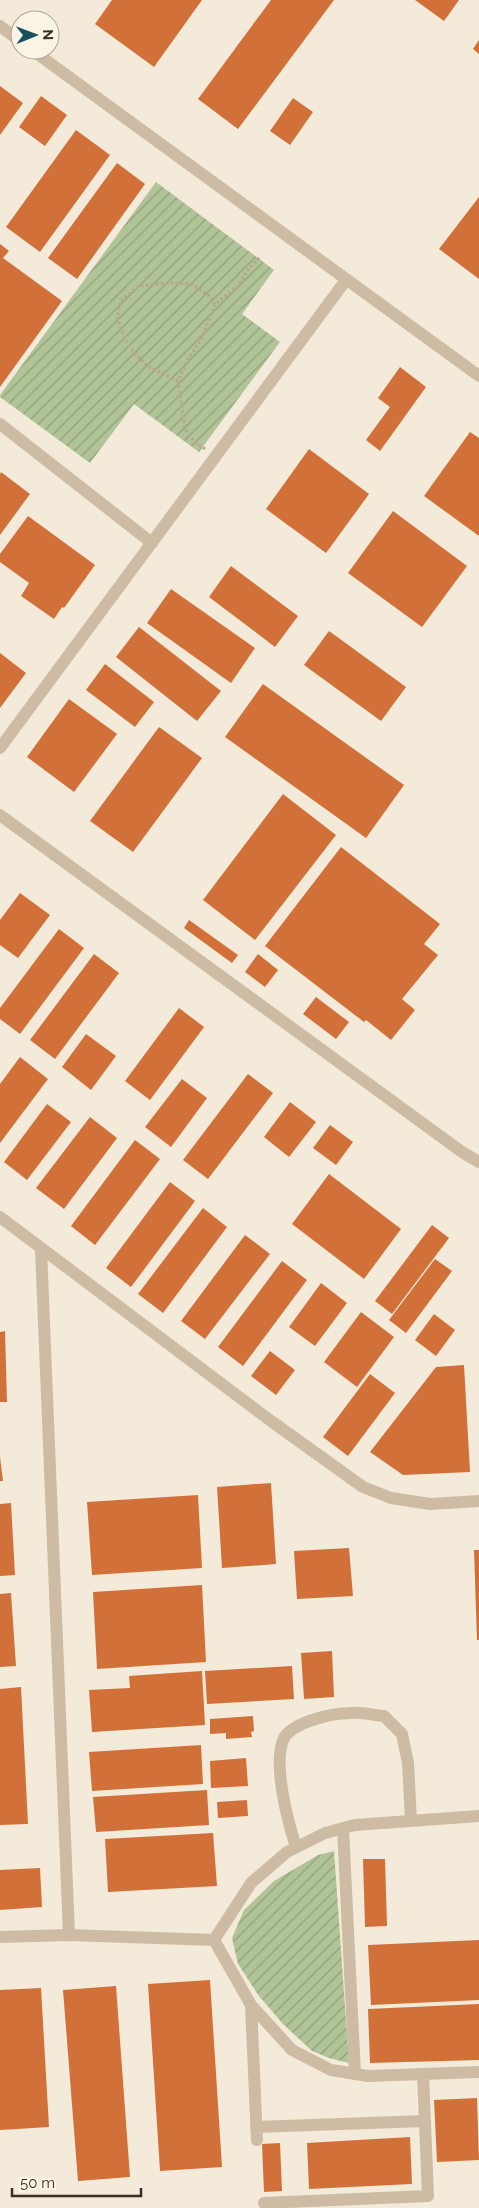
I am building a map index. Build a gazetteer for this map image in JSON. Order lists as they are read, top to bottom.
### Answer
{
  "scale_bar": "50 m",
  "north": "right"
}
